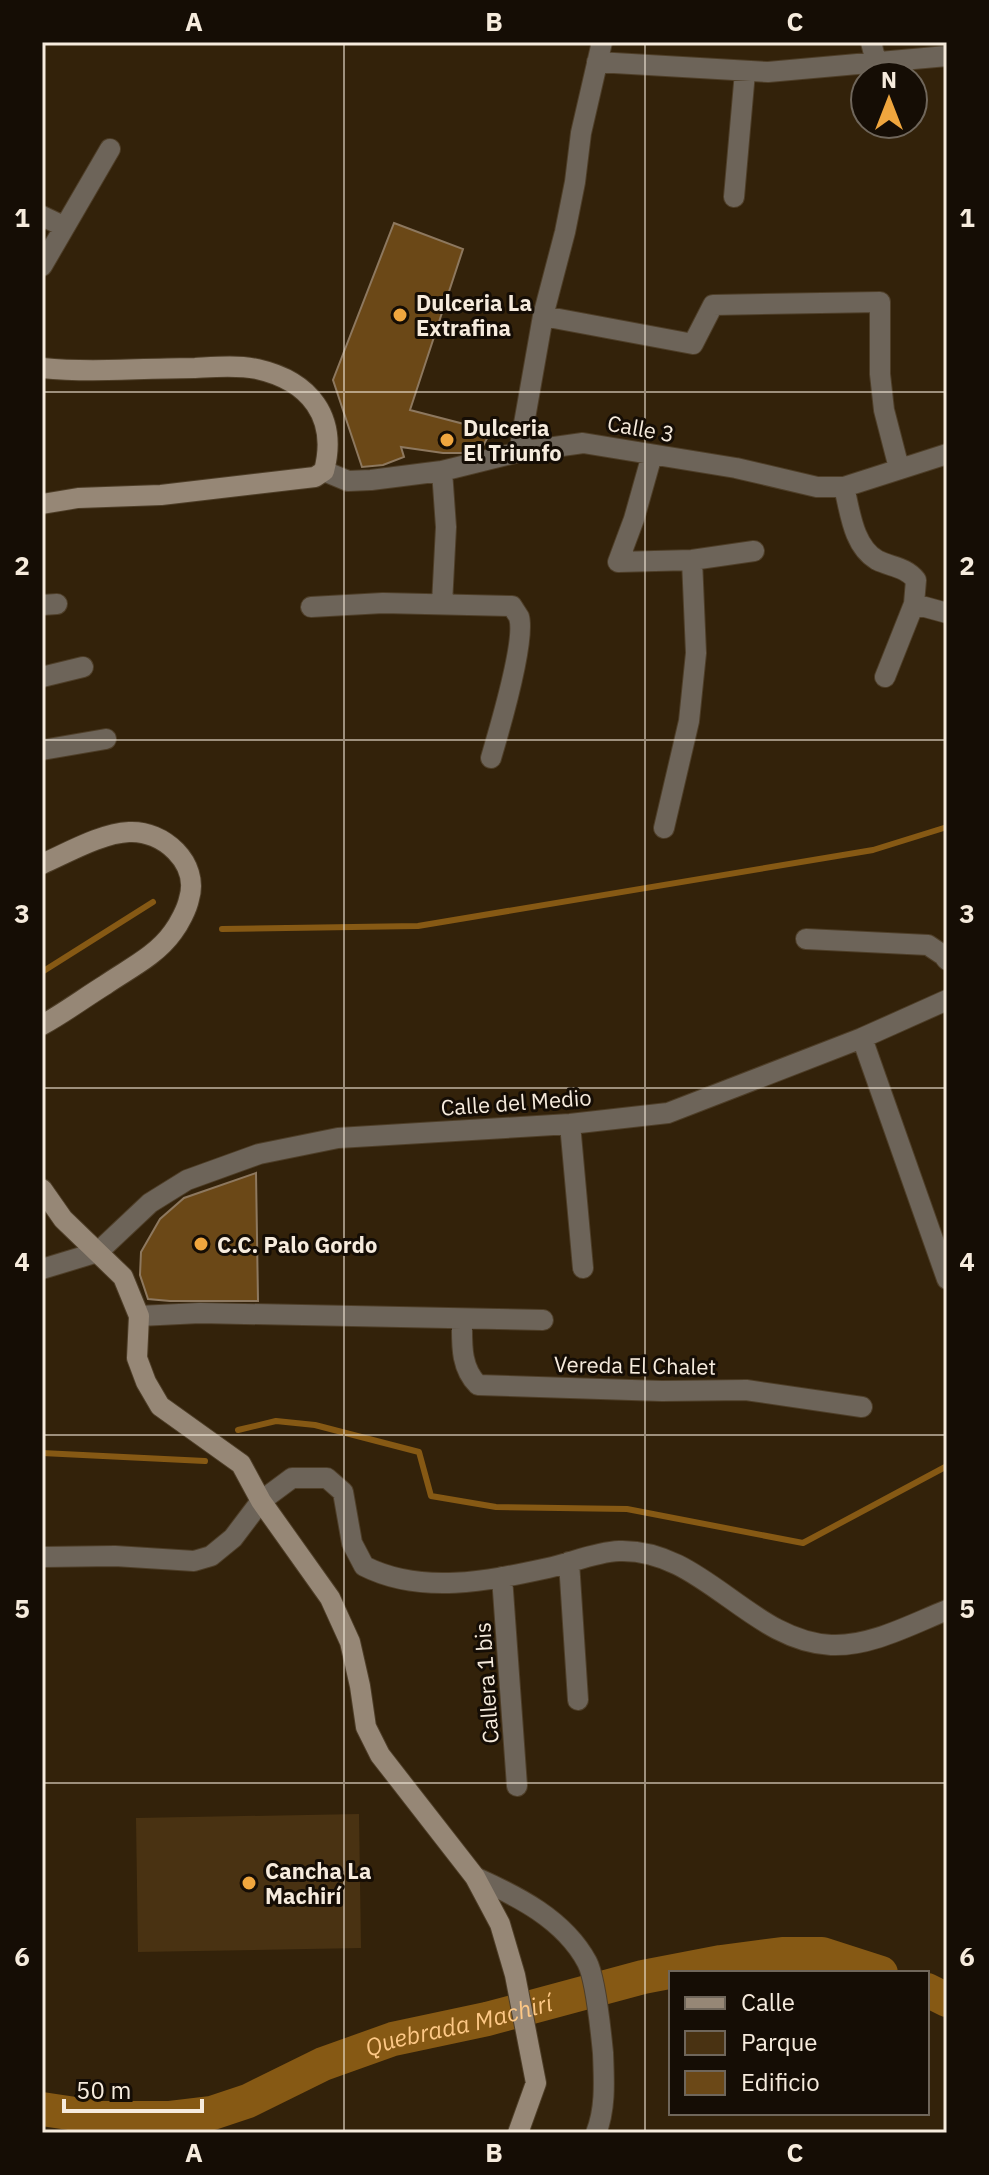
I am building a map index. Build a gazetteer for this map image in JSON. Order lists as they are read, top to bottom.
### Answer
{
  "streets": {
    "street": [
      "Calle 3",
      "Calle del Medio",
      "Vereda El Chalet",
      "Callera 1 bis"
    ]
  },
  "water": ["Quebrada Machirí"],
  "places": [
    "Dulceria La Extrafina",
    "Dulceria El Triunfo",
    "C.C. Palo Gordo",
    "Cancha La Machirí"
  ],
  "legend": ["Calle", "Parque", "Edificio"],
  "scale_bar": "50 m",
  "north": "top",
  "grid": {
    "columns": ["A", "B", "C"],
    "rows": [
      "1",
      "2",
      "3",
      "4",
      "5",
      "6"
    ]
  }
}
